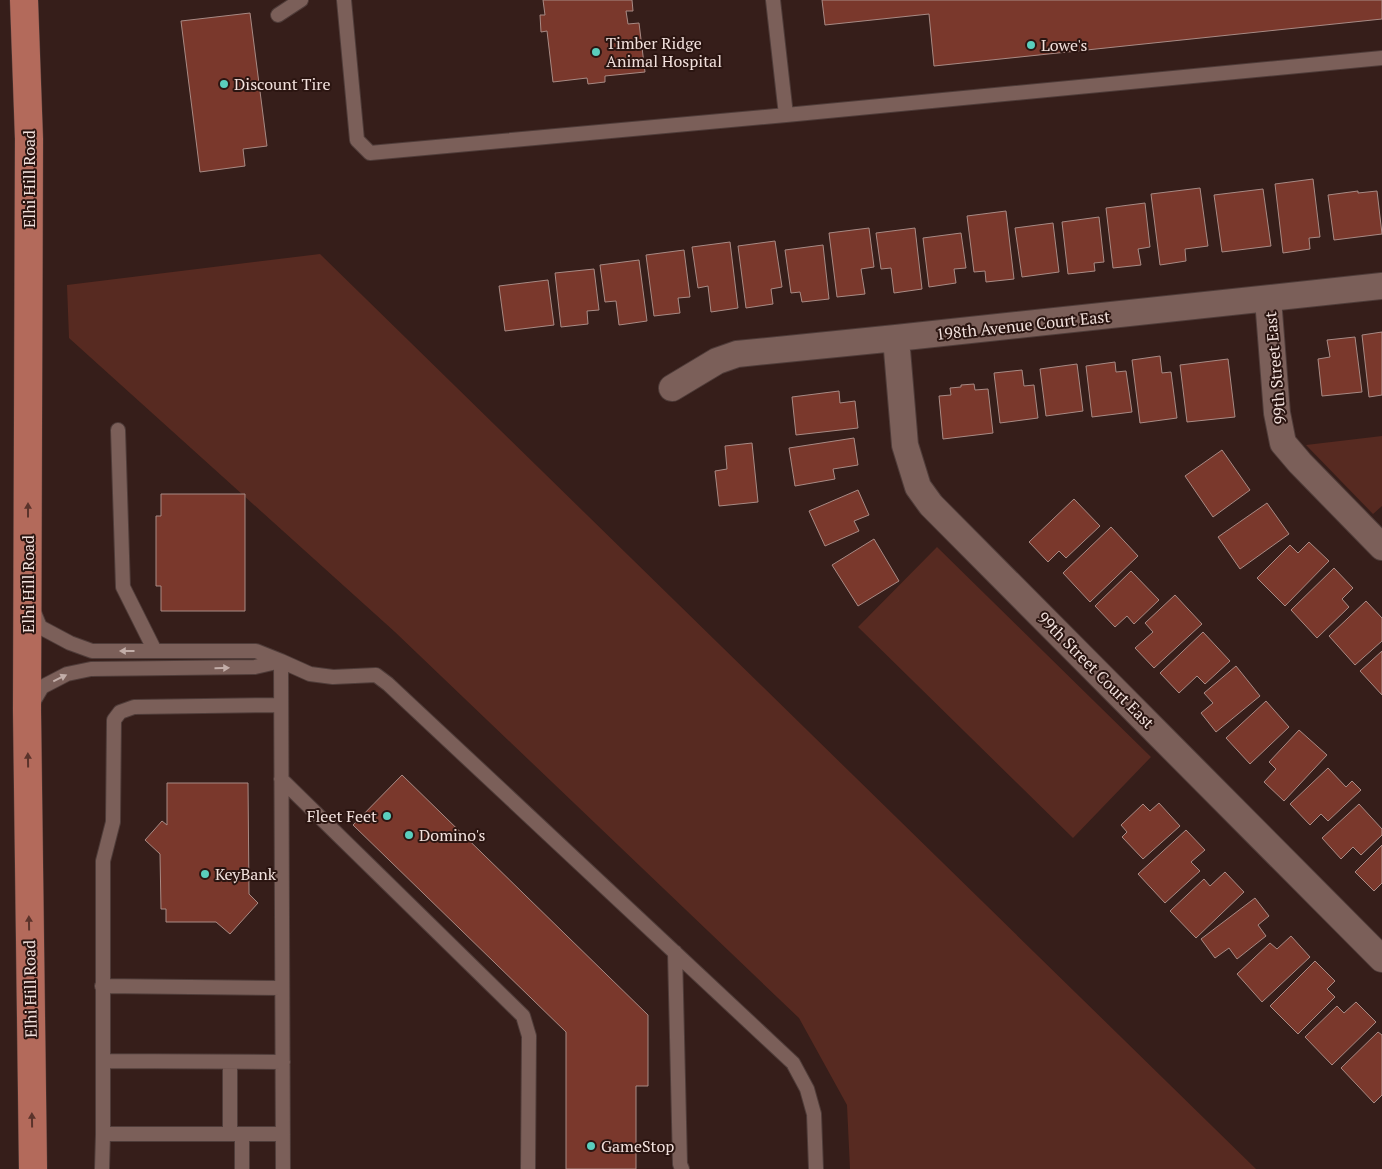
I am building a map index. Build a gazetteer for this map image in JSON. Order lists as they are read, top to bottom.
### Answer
{
  "streets": {
    "main road": ["Elhi Hill Road"],
    "street": ["198th Avenue Court East", "99th Street East", "99th Street Court East"]
  },
  "crossings": [
    ["198th Avenue Court East", "99th Street East"],
    ["198th Avenue Court East", "99th Street Court East"]
  ],
  "one_way": ["Elhi Hill Road"],
  "places": [
    "Lowe's",
    "Timber Ridge Animal Hospital",
    "Discount Tire",
    "Fleet Feet",
    "Domino's",
    "KeyBank",
    "GameStop"
  ]
}
